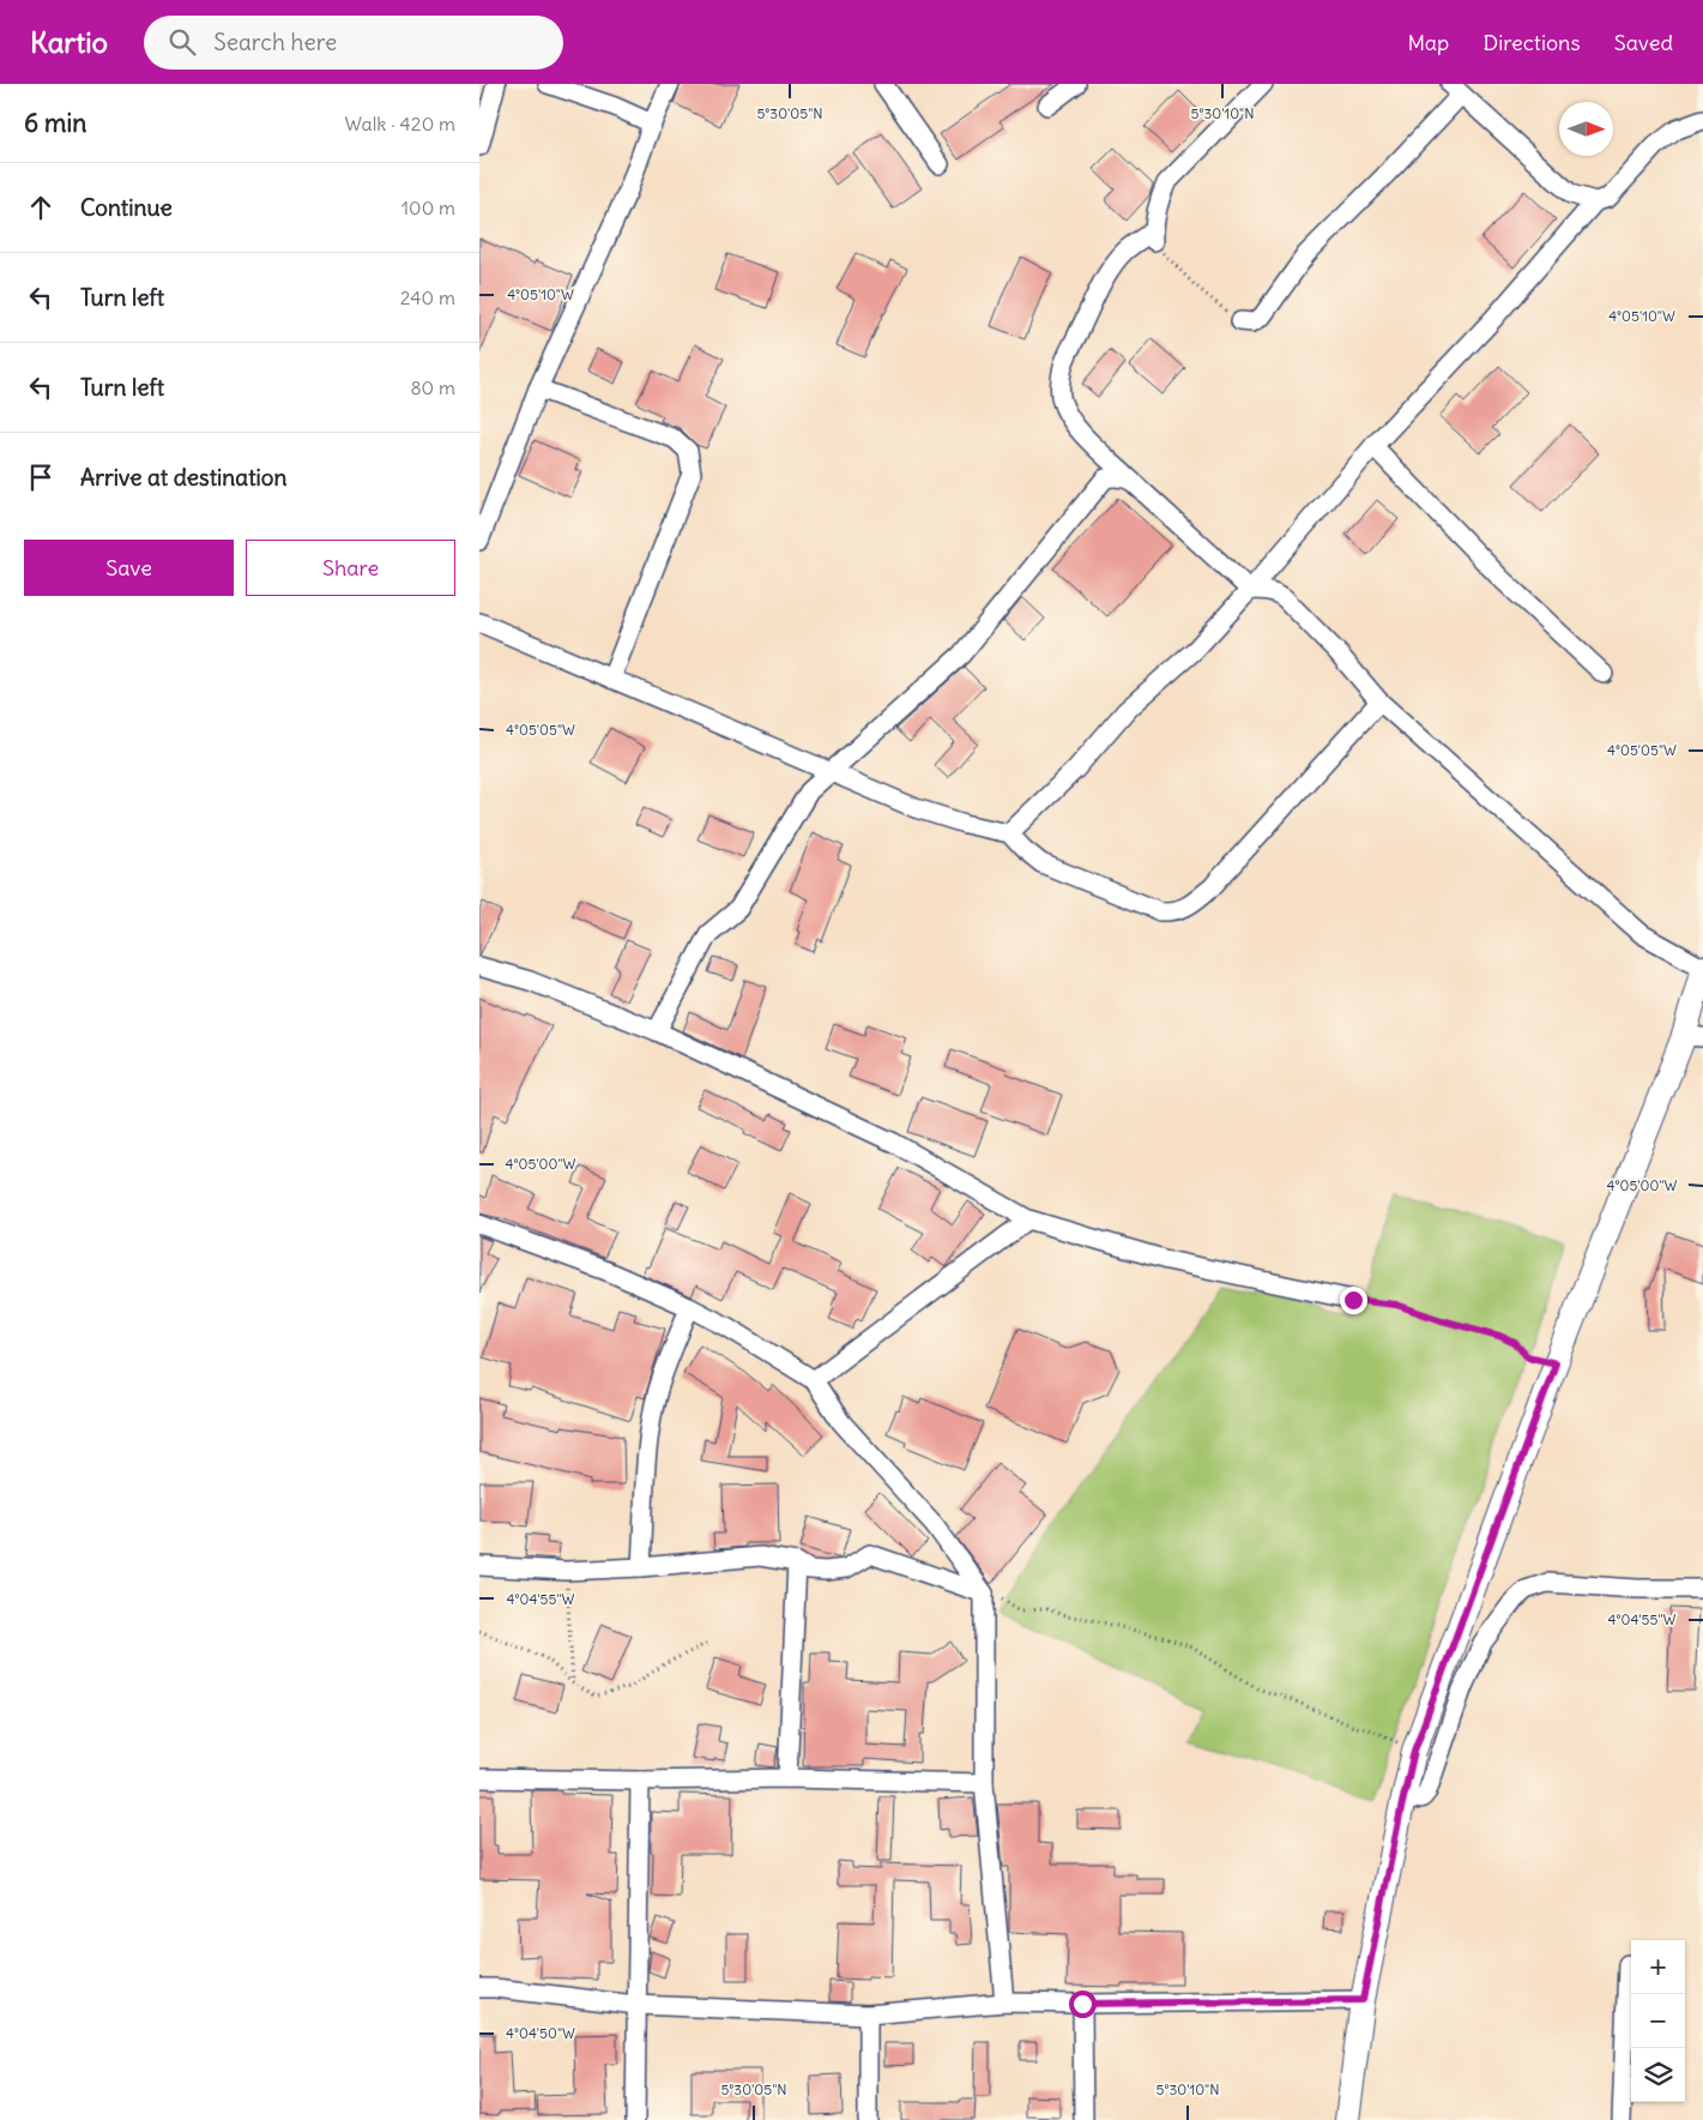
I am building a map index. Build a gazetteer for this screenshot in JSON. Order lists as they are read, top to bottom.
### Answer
{
  "north": "right",
  "page": {
    "header": "Kartio",
    "search": "Search here",
    "nav": ["Map", "Directions", "Saved"],
    "heading": ["6 min", "Walk · 420 m"],
    "list": [
      ["Continue", "100 m"],
      ["Turn left", "240 m"],
      ["Turn left", "80 m"],
      "Arrive at destination"
    ],
    "buttons": ["Save", "Share"],
    "map_buttons": ["+", "−"]
  },
  "coordinates": [
    "5°30'05\"N",
    "5°30'10\"N",
    "4°05'10\"W",
    "4°05'05\"W",
    "4°05'00\"W",
    "4°04'55\"W",
    "4°04'50\"W"
  ]
}
